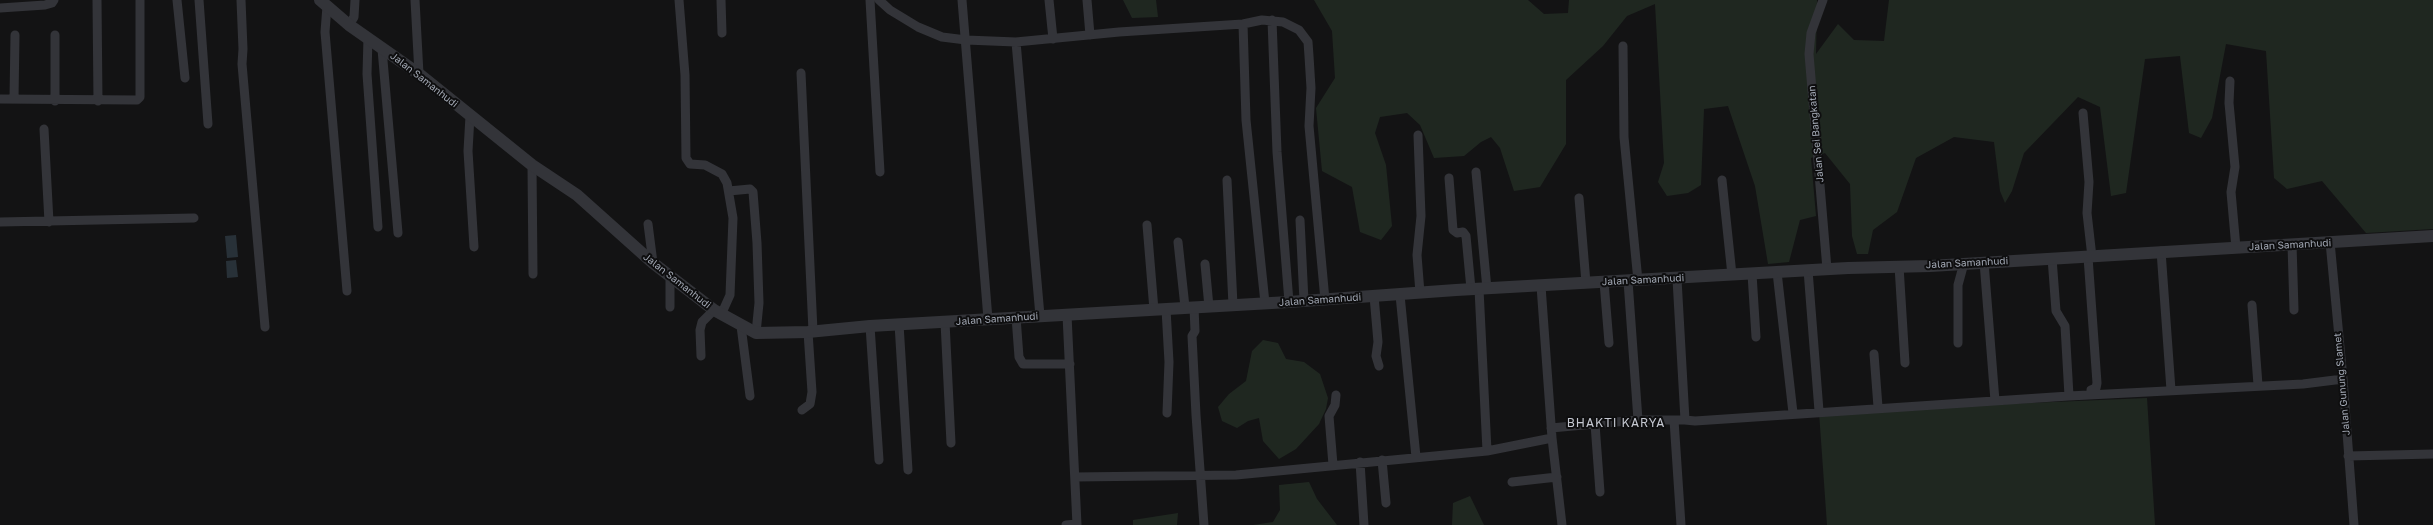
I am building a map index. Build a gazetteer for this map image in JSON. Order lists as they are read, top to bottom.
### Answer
{
  "streets": {
    "street": ["Jalan Samanhudi", "Jalan Sei Bangkatan", "Jalan Gunung Slamet"]
  },
  "crossings": [
    ["Jalan Samanhudi", "Jalan Sei Bangkatan"],
    ["Jalan Samanhudi", "Jalan Gunung Slamet"]
  ],
  "districts": ["BHAKTI KARYA"]
}
